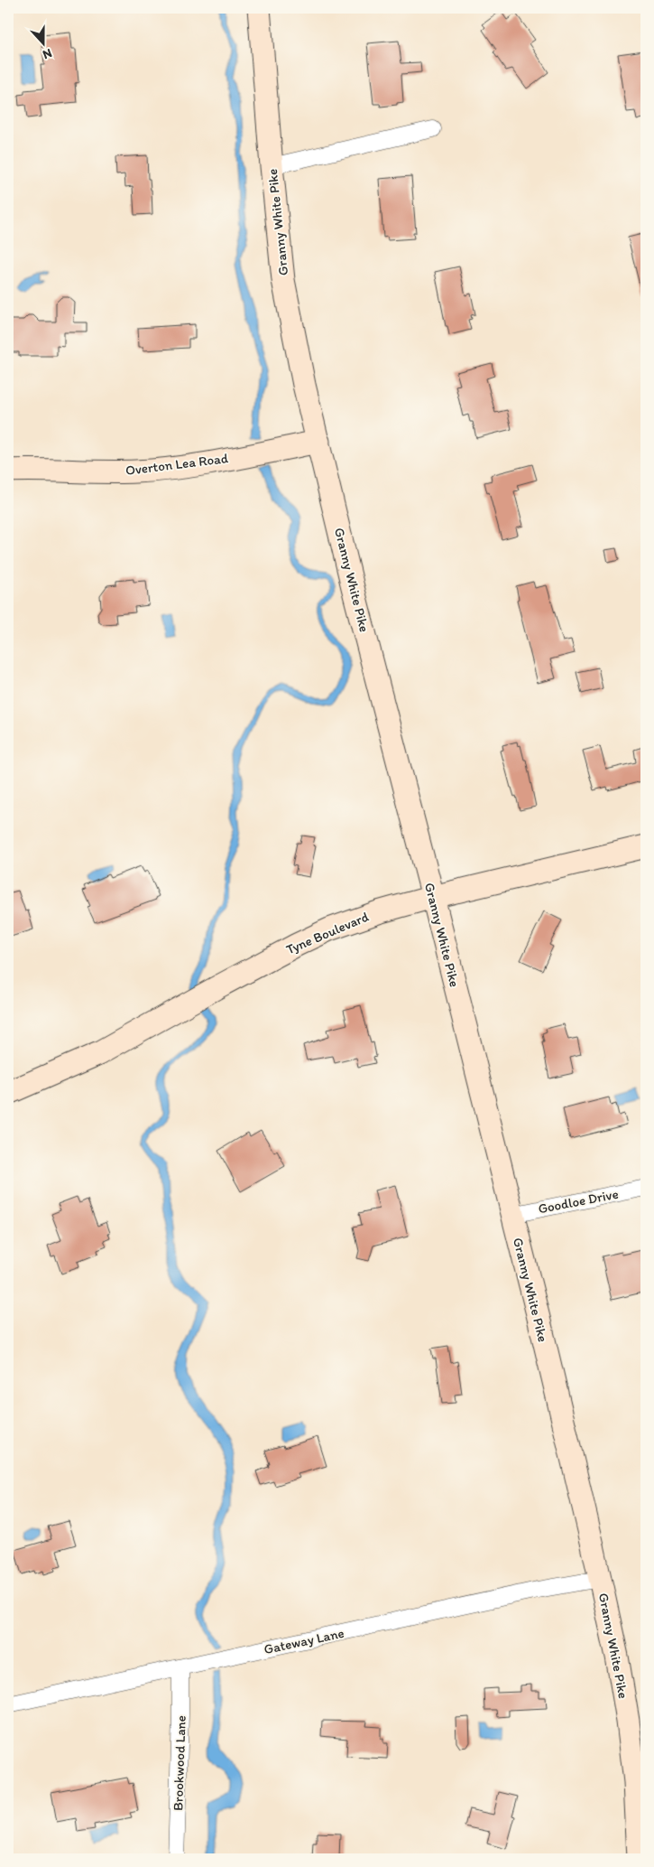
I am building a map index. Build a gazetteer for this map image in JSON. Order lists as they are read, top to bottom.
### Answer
{
  "streets": {
    "main road": ["Granny White Pike", "Overton Lea Road", "Tyne Boulevard"],
    "street": ["Goodloe Drive", "Gateway Lane", "Brookwood Lane"]
  },
  "crossings": [
    ["Granny White Pike", "Overton Lea Road"],
    ["Granny White Pike", "Tyne Boulevard"],
    ["Granny White Pike", "Goodloe Drive"],
    ["Granny White Pike", "Gateway Lane"],
    ["Gateway Lane", "Brookwood Lane"]
  ],
  "north": "bottom"
}
